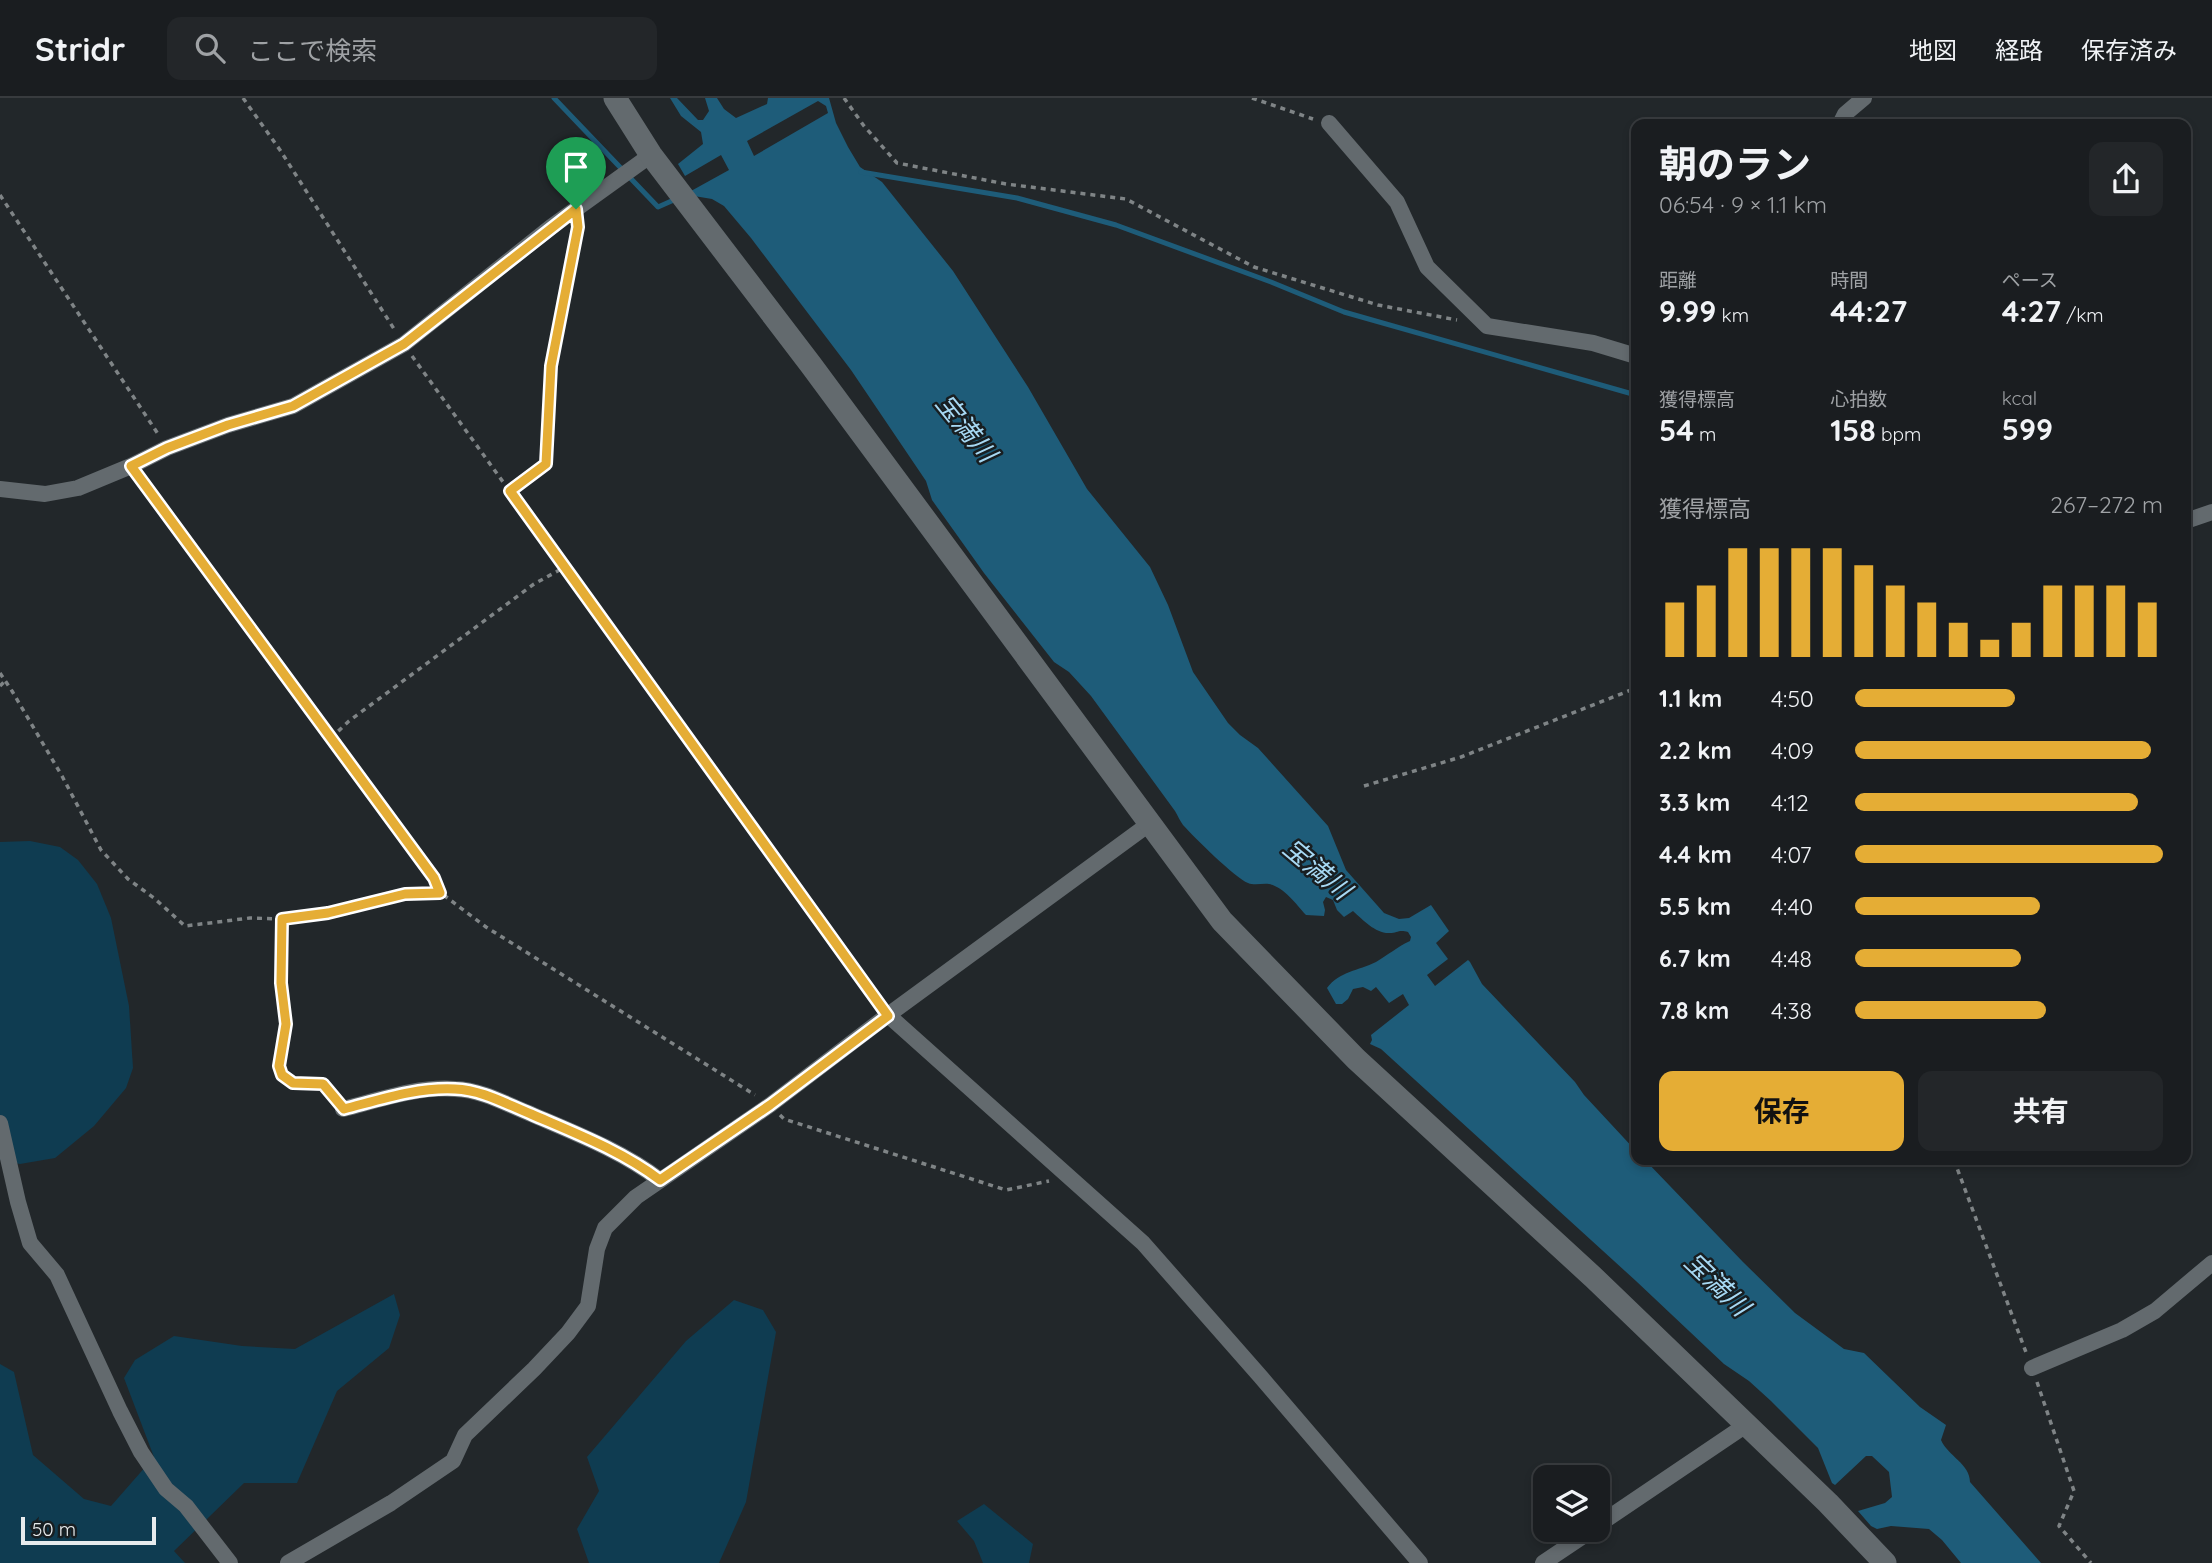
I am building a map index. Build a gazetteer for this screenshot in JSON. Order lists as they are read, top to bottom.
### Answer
{
  "water": ["宝満川"],
  "scale_bar": "50 m",
  "page": {
    "header": "Stridr",
    "search": "ここで検索",
    "nav": ["地図", "経路", "保存済み"],
    "heading": ["朝のラン", "06:54 · 9 × 1.1 km"],
    "stats": [
      ["距離", "9.99 km"],
      ["時間", "44:27"],
      ["ペース", "4:27 /km"],
      ["獲得標高", "54 m"],
      ["心拍数", "158 bpm"],
      ["kcal", "599"]
    ],
    "chart": ["獲得標高", "267–272 m"],
    "list": [
      {
        "name": "1.1 km",
        "note": "4:50"
      },
      {
        "name": "2.2 km",
        "note": "4:09"
      },
      {
        "name": "3.3 km",
        "note": "4:12"
      },
      {
        "name": "4.4 km",
        "note": "4:07"
      },
      {
        "name": "5.5 km",
        "note": "4:40"
      },
      {
        "name": "6.7 km",
        "note": "4:48"
      },
      {
        "name": "7.8 km",
        "note": "4:38"
      }
    ],
    "buttons": ["保存", "共有"],
    "scale": "50 m"
  }
}
